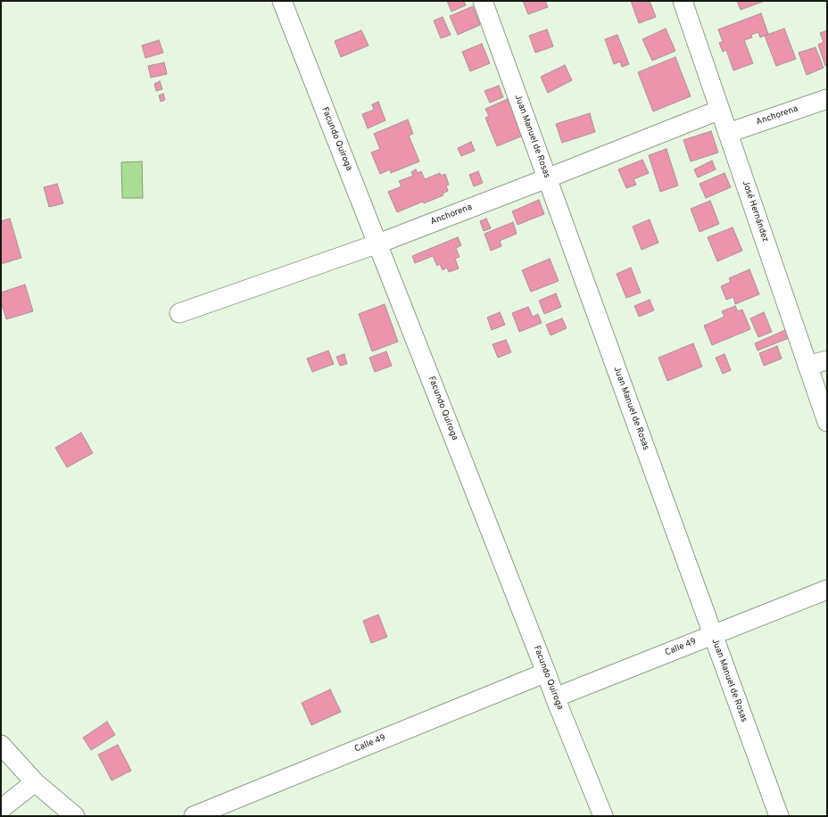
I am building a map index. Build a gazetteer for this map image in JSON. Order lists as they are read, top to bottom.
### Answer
{
  "streets": {
    "street": [
      "Anchorena",
      "Juan Manuel de Rosas",
      "Facundo Quiroga",
      "José Hernández",
      "Calle 49"
    ]
  },
  "crossings": [
    ["Anchorena", "Juan Manuel de Rosas"],
    ["Anchorena", "Facundo Quiroga"],
    ["Anchorena", "José Hernández"],
    ["Juan Manuel de Rosas", "Calle 49"],
    ["Facundo Quiroga", "Calle 49"]
  ]
}
